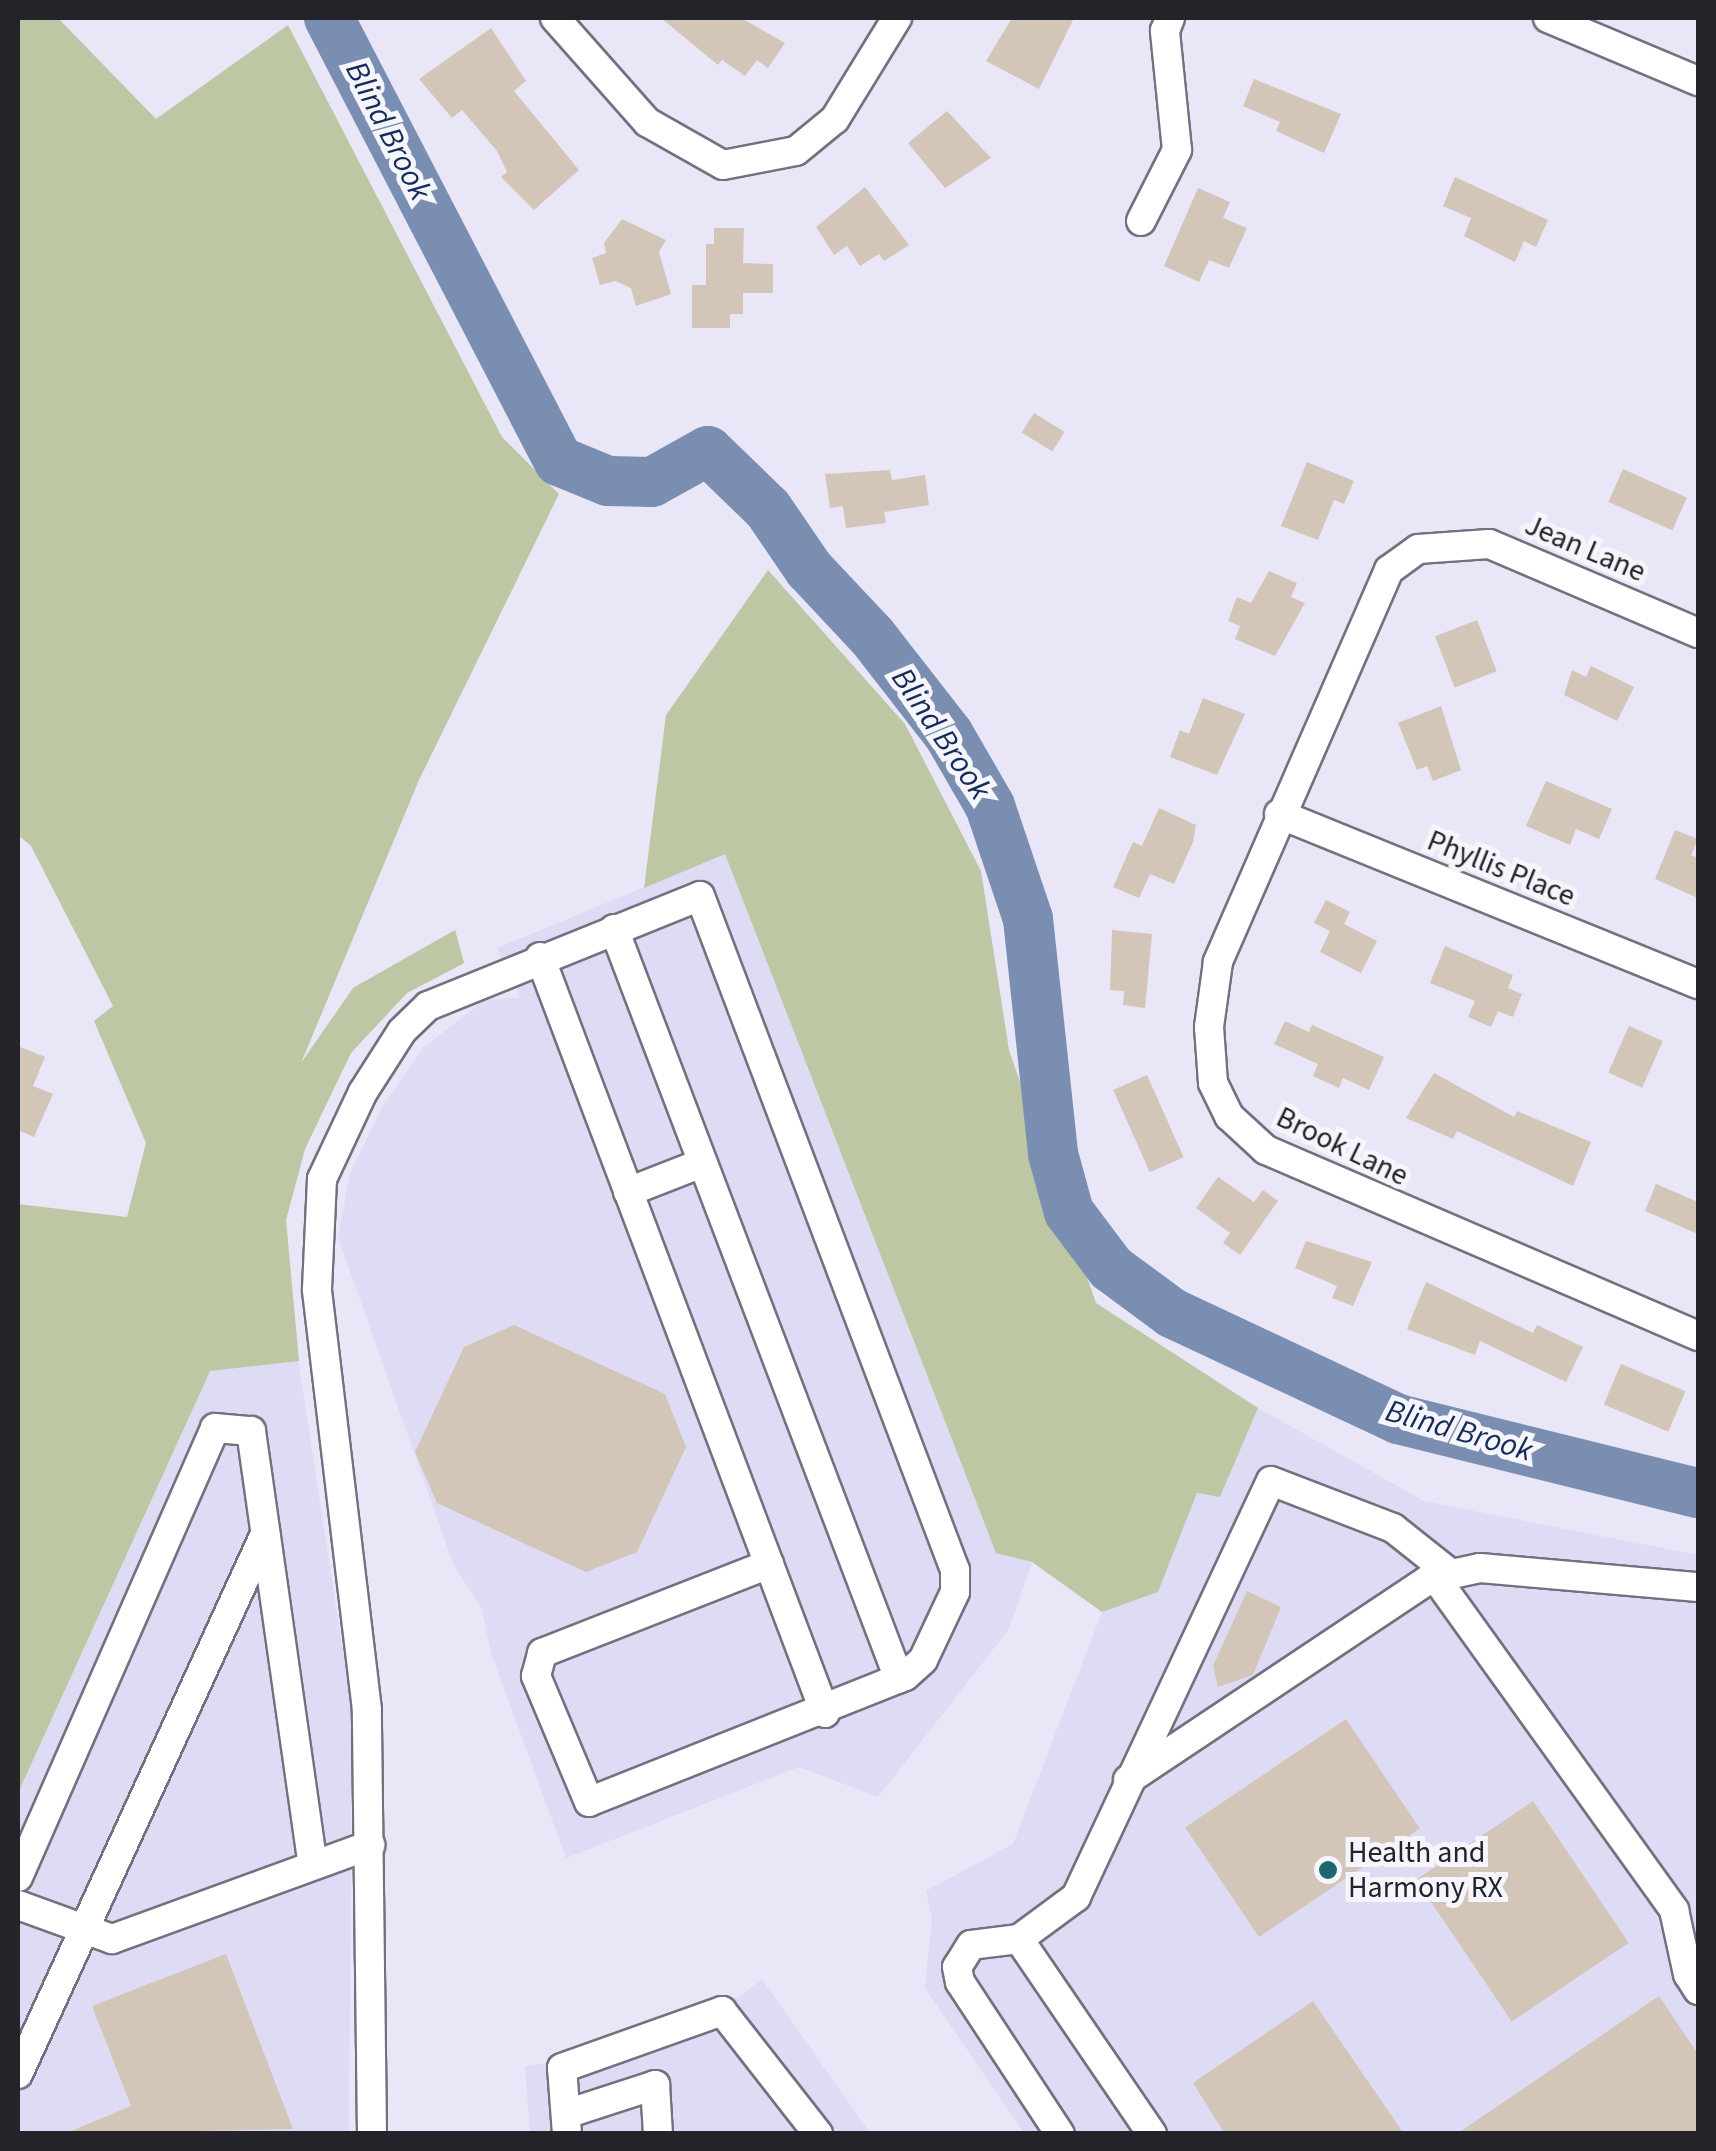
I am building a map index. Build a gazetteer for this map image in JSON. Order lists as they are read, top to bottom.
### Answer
{
  "streets": {
    "street": ["Jean Lane", "Phyllis Place", "Brook Lane"]
  },
  "crossings": [
    ["Jean Lane", "Brook Lane"],
    ["Phyllis Place", "Brook Lane"]
  ],
  "water": ["Blind Brook"],
  "places": ["Health and Harmony RX"]
}
